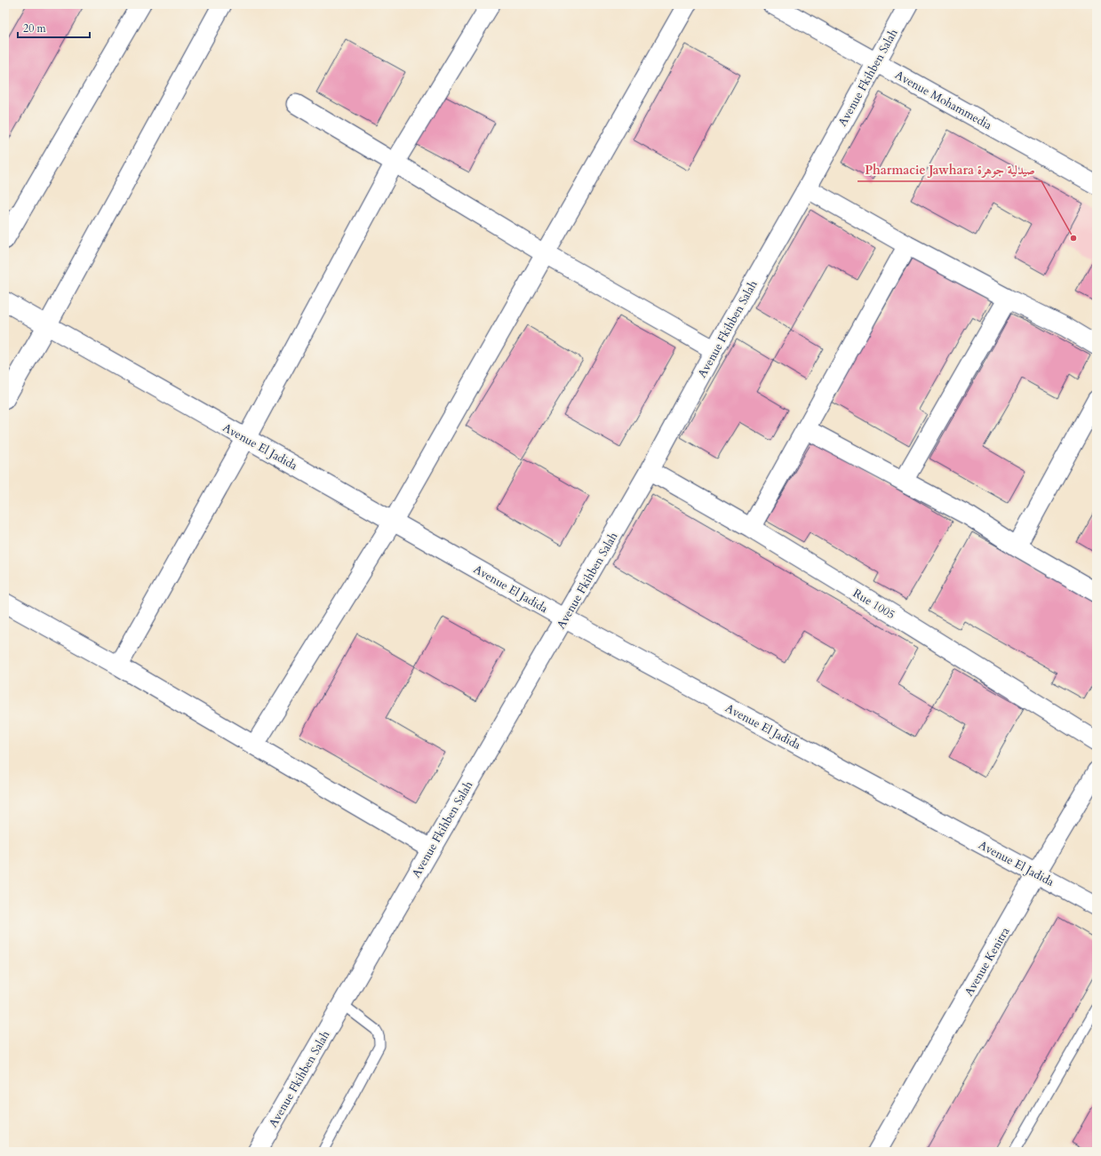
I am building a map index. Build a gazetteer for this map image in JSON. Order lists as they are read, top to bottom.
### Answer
{
  "streets": {
    "street": [
      "Avenue Fkihben Salah",
      "Avenue Mohammedia",
      "Avenue El Jadida",
      "Rue 1005",
      "Avenue Kenitra"
    ]
  },
  "crossings": [
    ["Avenue Fkihben Salah", "Avenue Mohammedia"],
    ["Avenue Fkihben Salah", "Avenue El Jadida"],
    ["Avenue Fkihben Salah", "Rue 1005"],
    ["Avenue El Jadida", "Avenue Kenitra"]
  ],
  "places": ["Pharmacie Jawhara صيدلية جوهرة"],
  "scale_bar": "20 m"
}
